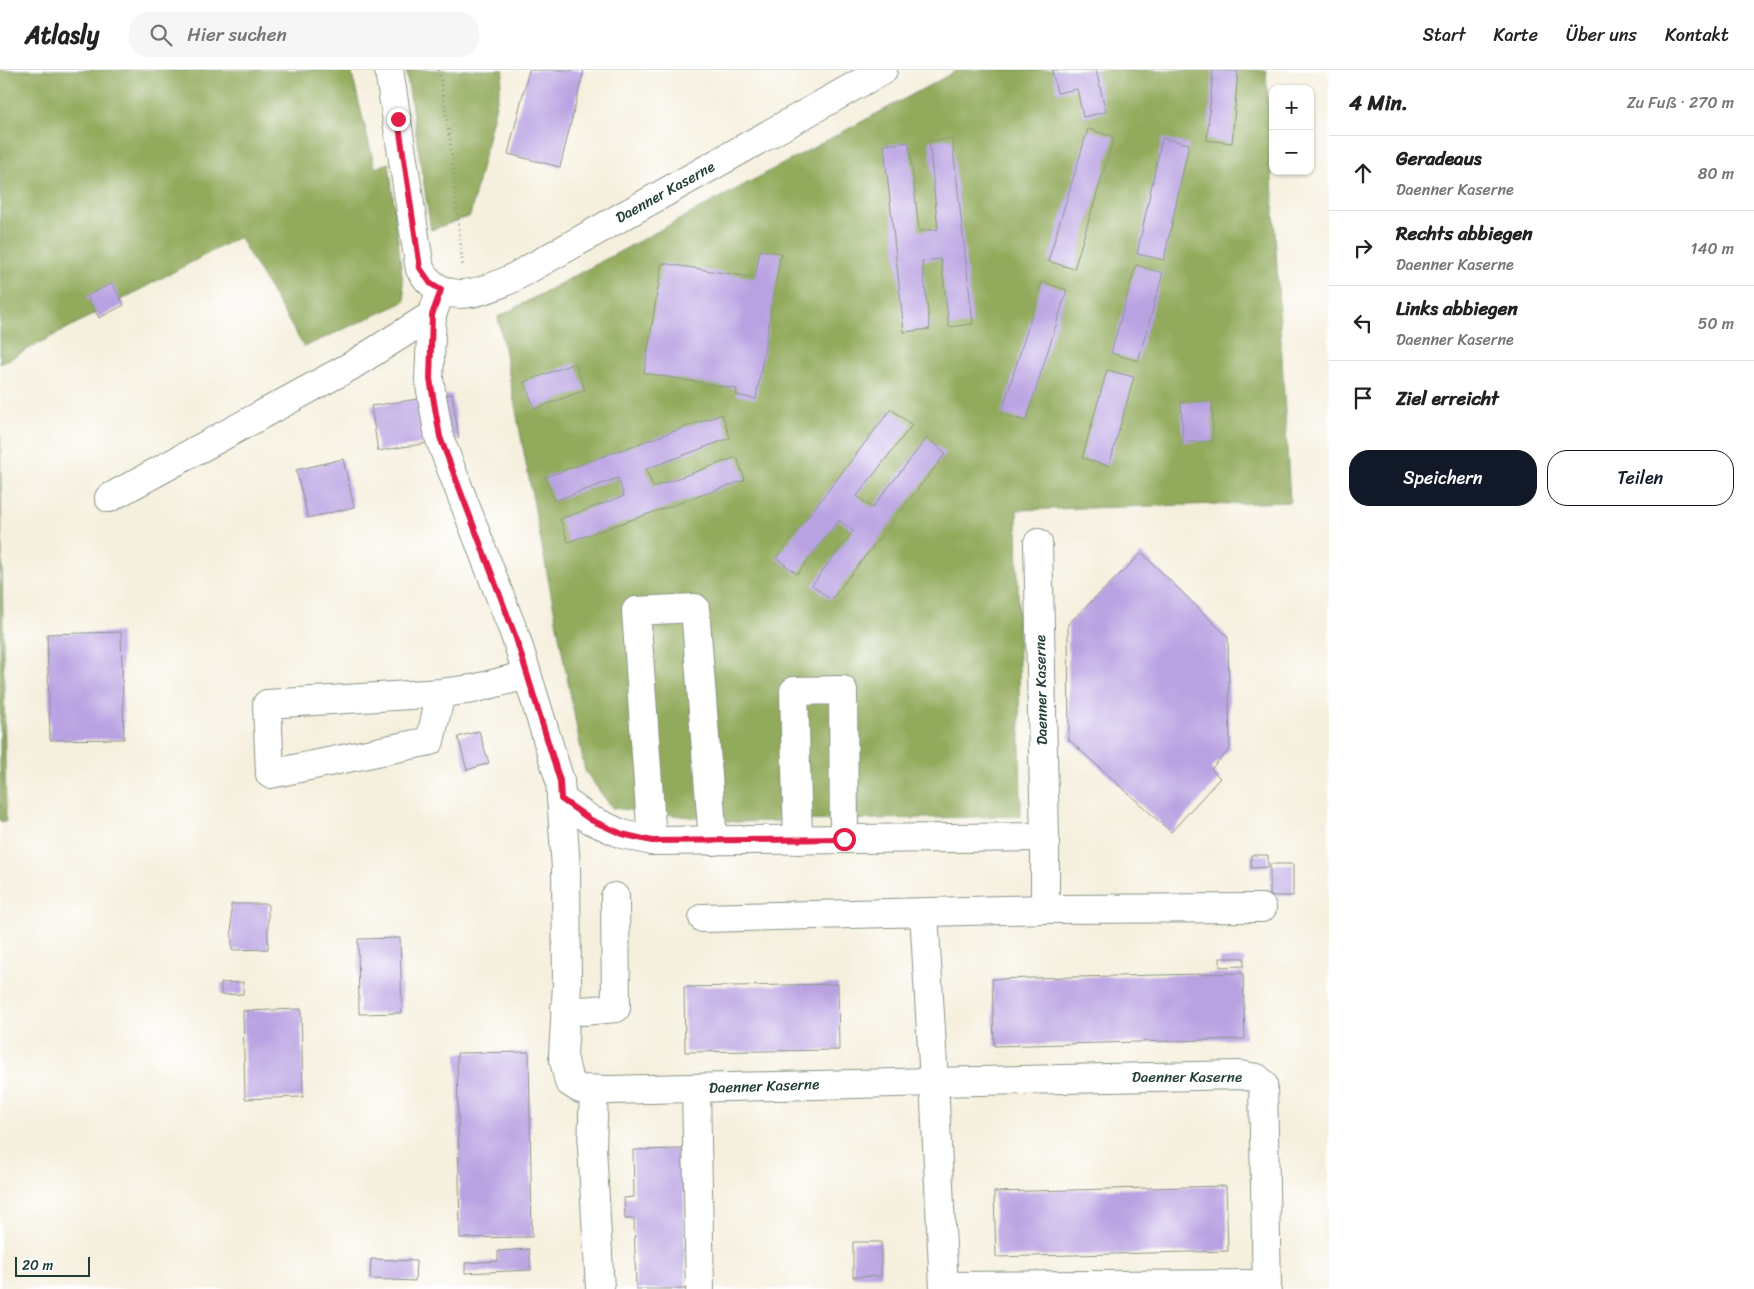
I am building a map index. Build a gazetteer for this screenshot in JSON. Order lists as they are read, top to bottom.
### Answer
{
  "streets": {
    "street": ["Daenner Kaserne"]
  },
  "scale_bar": "20 m",
  "page": {
    "header": "Atlasly",
    "search": "Hier suchen",
    "nav": [
      "Start",
      "Karte",
      "Über uns",
      "Kontakt"
    ],
    "heading": ["4 Min.", "Zu Fuß · 270 m"],
    "map_buttons": ["+", "−"],
    "list": [
      ["Geradeaus", "Daenner Kaserne", "80 m"],
      ["Rechts abbiegen", "Daenner Kaserne", "140 m"],
      ["Links abbiegen", "Daenner Kaserne", "50 m"],
      "Ziel erreicht"
    ],
    "buttons": ["Speichern", "Teilen"],
    "scale": "20 m"
  }
}
